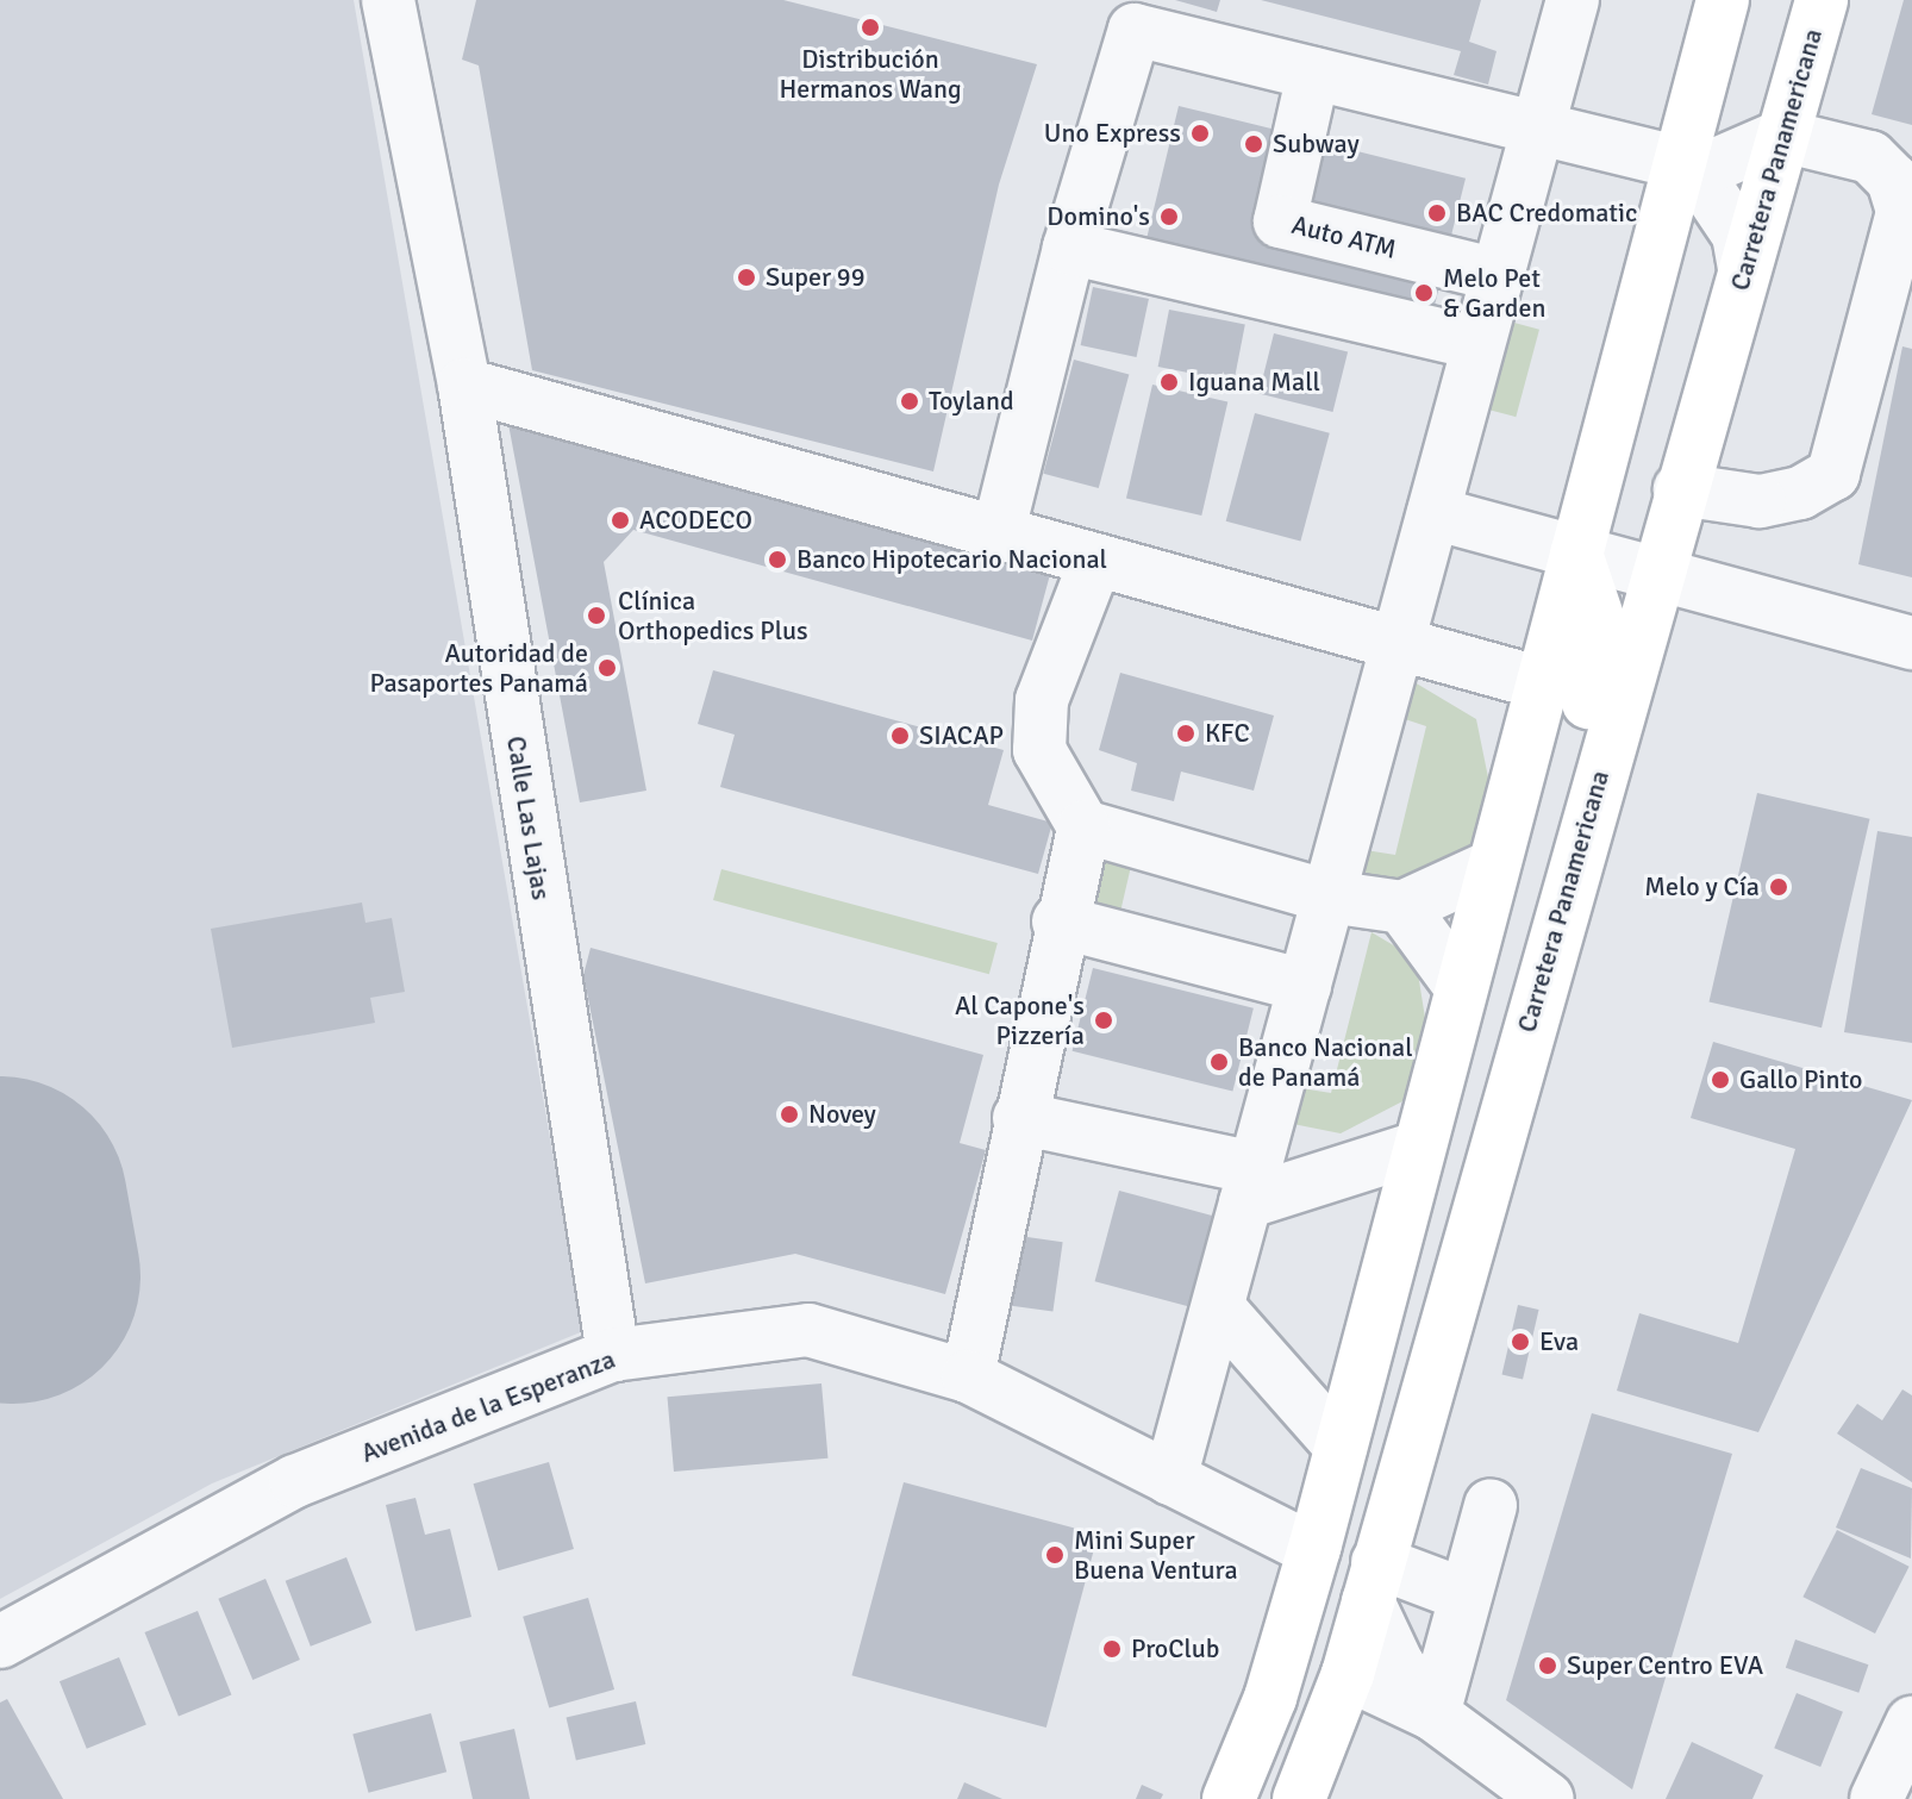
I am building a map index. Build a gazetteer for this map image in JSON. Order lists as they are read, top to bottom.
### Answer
{
  "streets": {
    "highway": ["Carretera Panamericana"],
    "street": ["Auto ATM", "Calle Las Lajas", "Avenida de la Esperanza"]
  },
  "crossings": [
    ["Calle Las Lajas", "Avenida de la Esperanza"]
  ],
  "places": [
    "Distribución Hermanos Wang",
    "Uno Express",
    "Subway",
    "BAC Credomatic",
    "Domino's",
    "Super 99",
    "Melo Pet & Garden",
    "Iguana Mall",
    "Toyland",
    "ACODECO",
    "Banco Hipotecario Nacional",
    "Clínica Orthopedics Plus",
    "Autoridad de Pasaportes Panamá",
    "KFC",
    "SIACAP",
    "Melo y Cía",
    "Al Capone's Pizzería",
    "Banco Nacional de Panamá",
    "Gallo Pinto",
    "Novey",
    "Eva",
    "Mini Super Buena Ventura",
    "ProClub",
    "Super Centro EVA"
  ]
}
